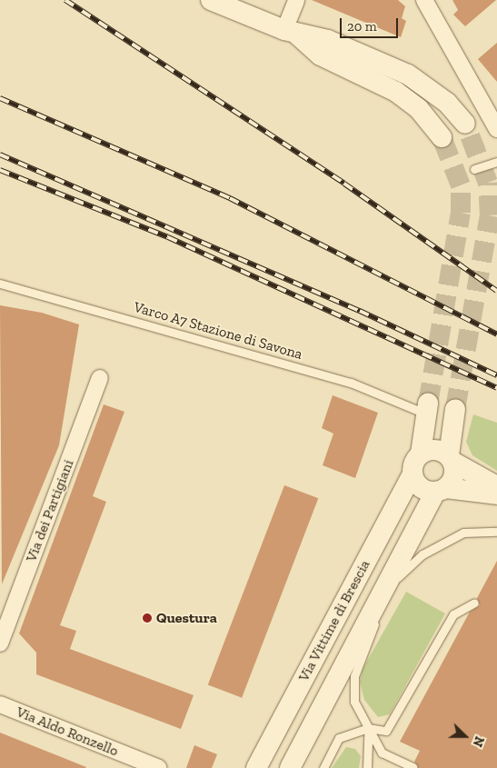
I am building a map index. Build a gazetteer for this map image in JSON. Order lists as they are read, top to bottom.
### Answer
{
  "streets": {
    "street": ["Via dei Partigiani", "Via Vittime di Brescia", "Via Aldo Ronzello"],
    "lane": ["Varco A7 Stazione di Savona"]
  },
  "places": ["Questura"],
  "scale_bar": "20 m",
  "north": "right"
}
